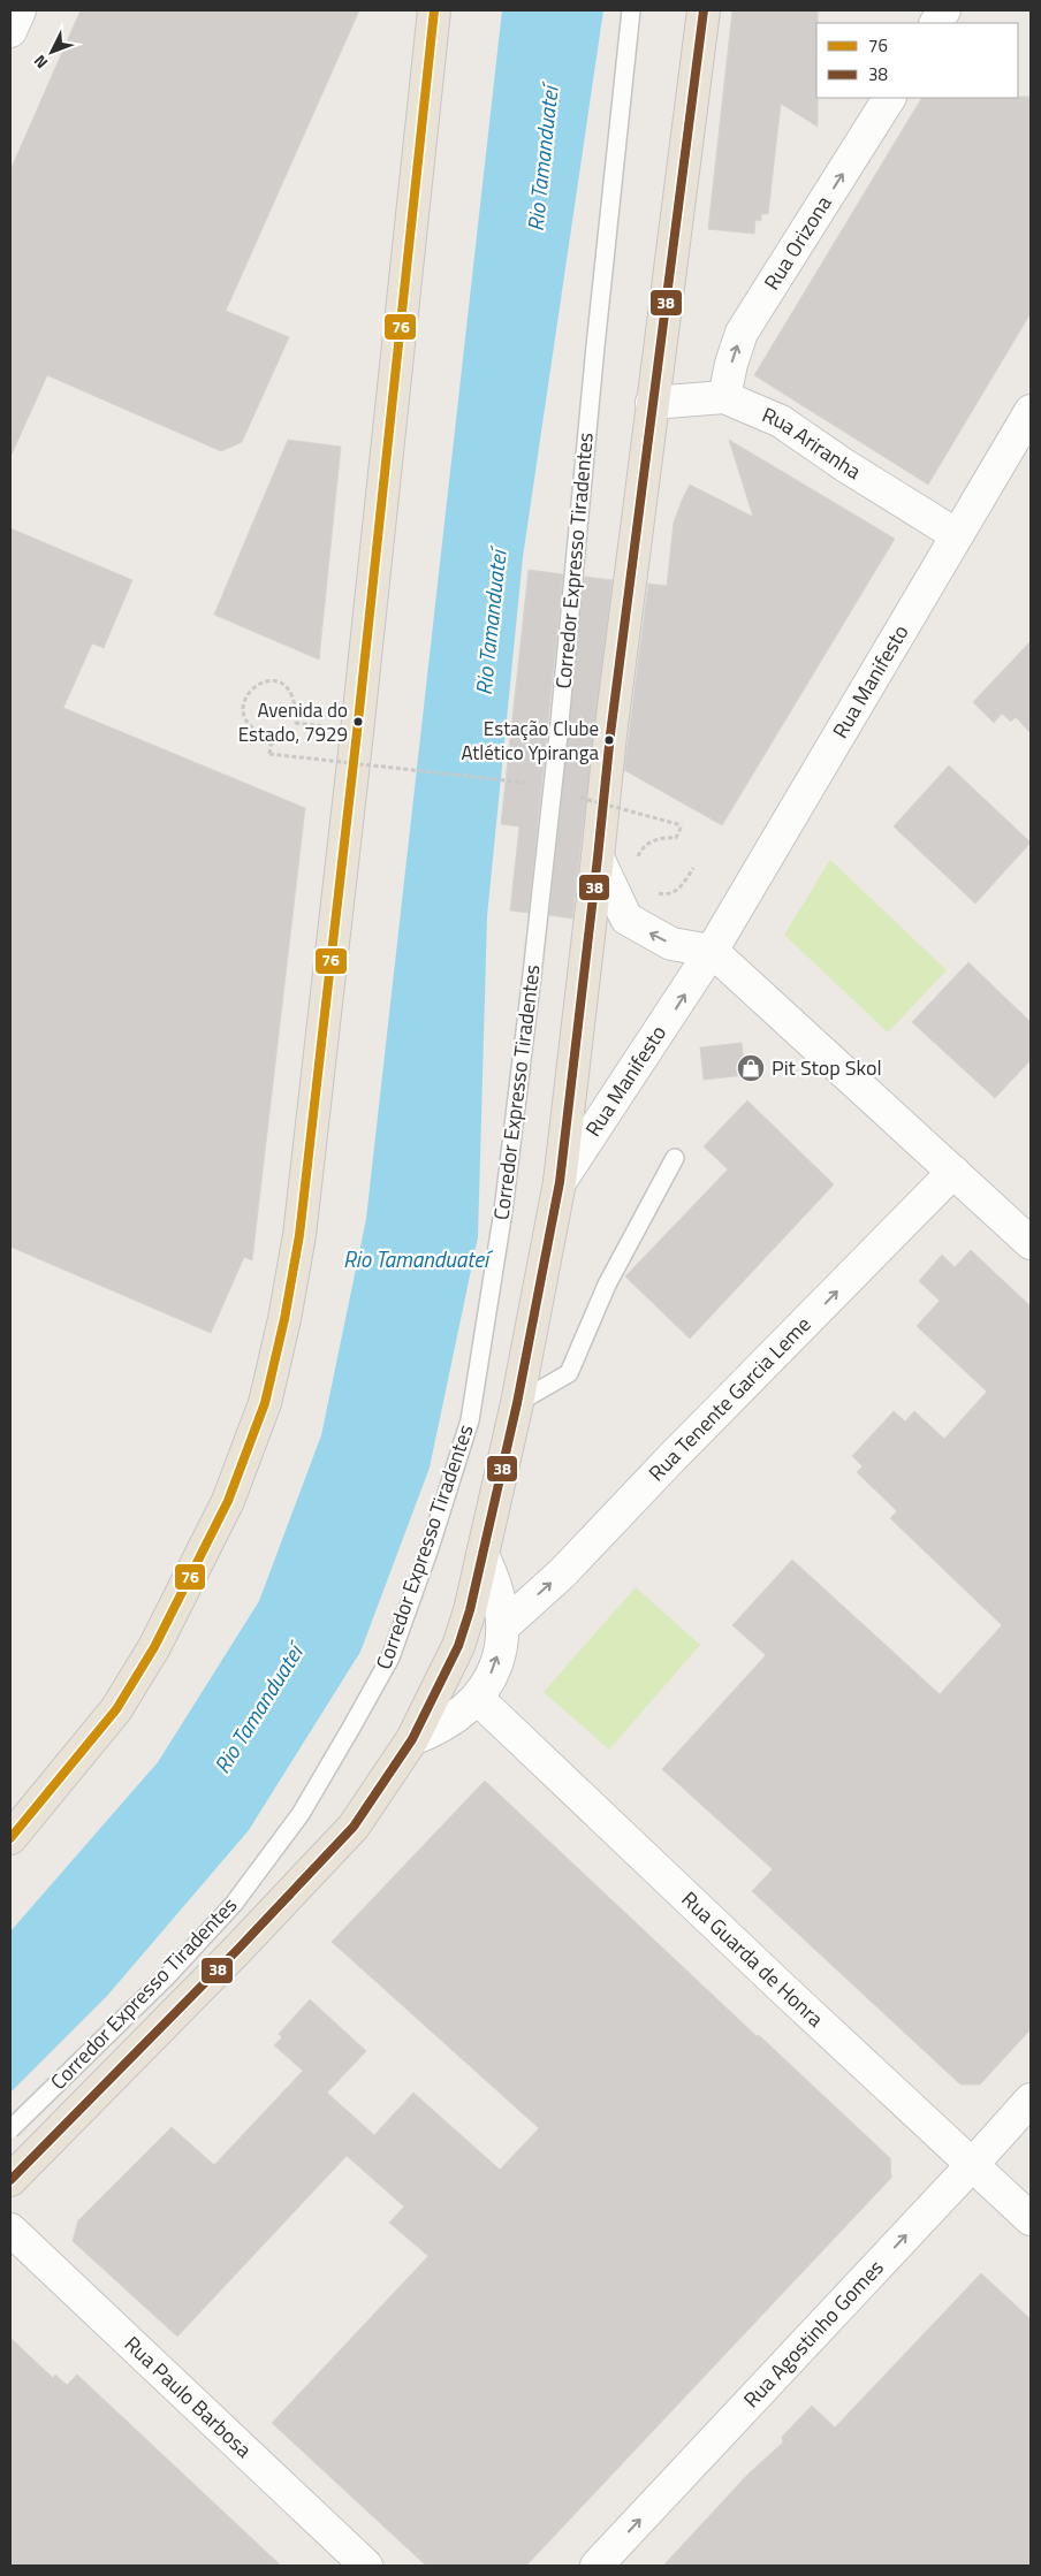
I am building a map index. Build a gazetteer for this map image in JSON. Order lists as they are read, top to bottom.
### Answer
{
  "streets": {
    "street": [
      "Rua Orizona",
      "Rua Ariranha",
      "Rua Manifesto",
      "Rua Tenente Garcia Leme",
      "Rua Guarda de Honra",
      "Rua Agostinho Gomes",
      "Rua Paulo Barbosa"
    ],
    "lane": ["Corredor Expresso Tiradentes"]
  },
  "crossings": [
    ["Rua Orizona", "Rua Ariranha"],
    ["Rua Ariranha", "Rua Manifesto"],
    ["Rua Guarda de Honra", "Rua Agostinho Gomes"]
  ],
  "one_way": ["Rua Orizona", "Rua Tenente Garcia Leme", "Rua Agostinho Gomes"],
  "water": ["Rio Tamanduateí"],
  "places": {
    "other": ["Avenida do Estado, 7929", "Estação Clube Atlético Ypiranga"],
    "shop": ["Pit Stop Skol"]
  },
  "lines": ["transit line 76", "transit line 38"],
  "legend": ["76", "38"],
  "north": "bottom left"
}
